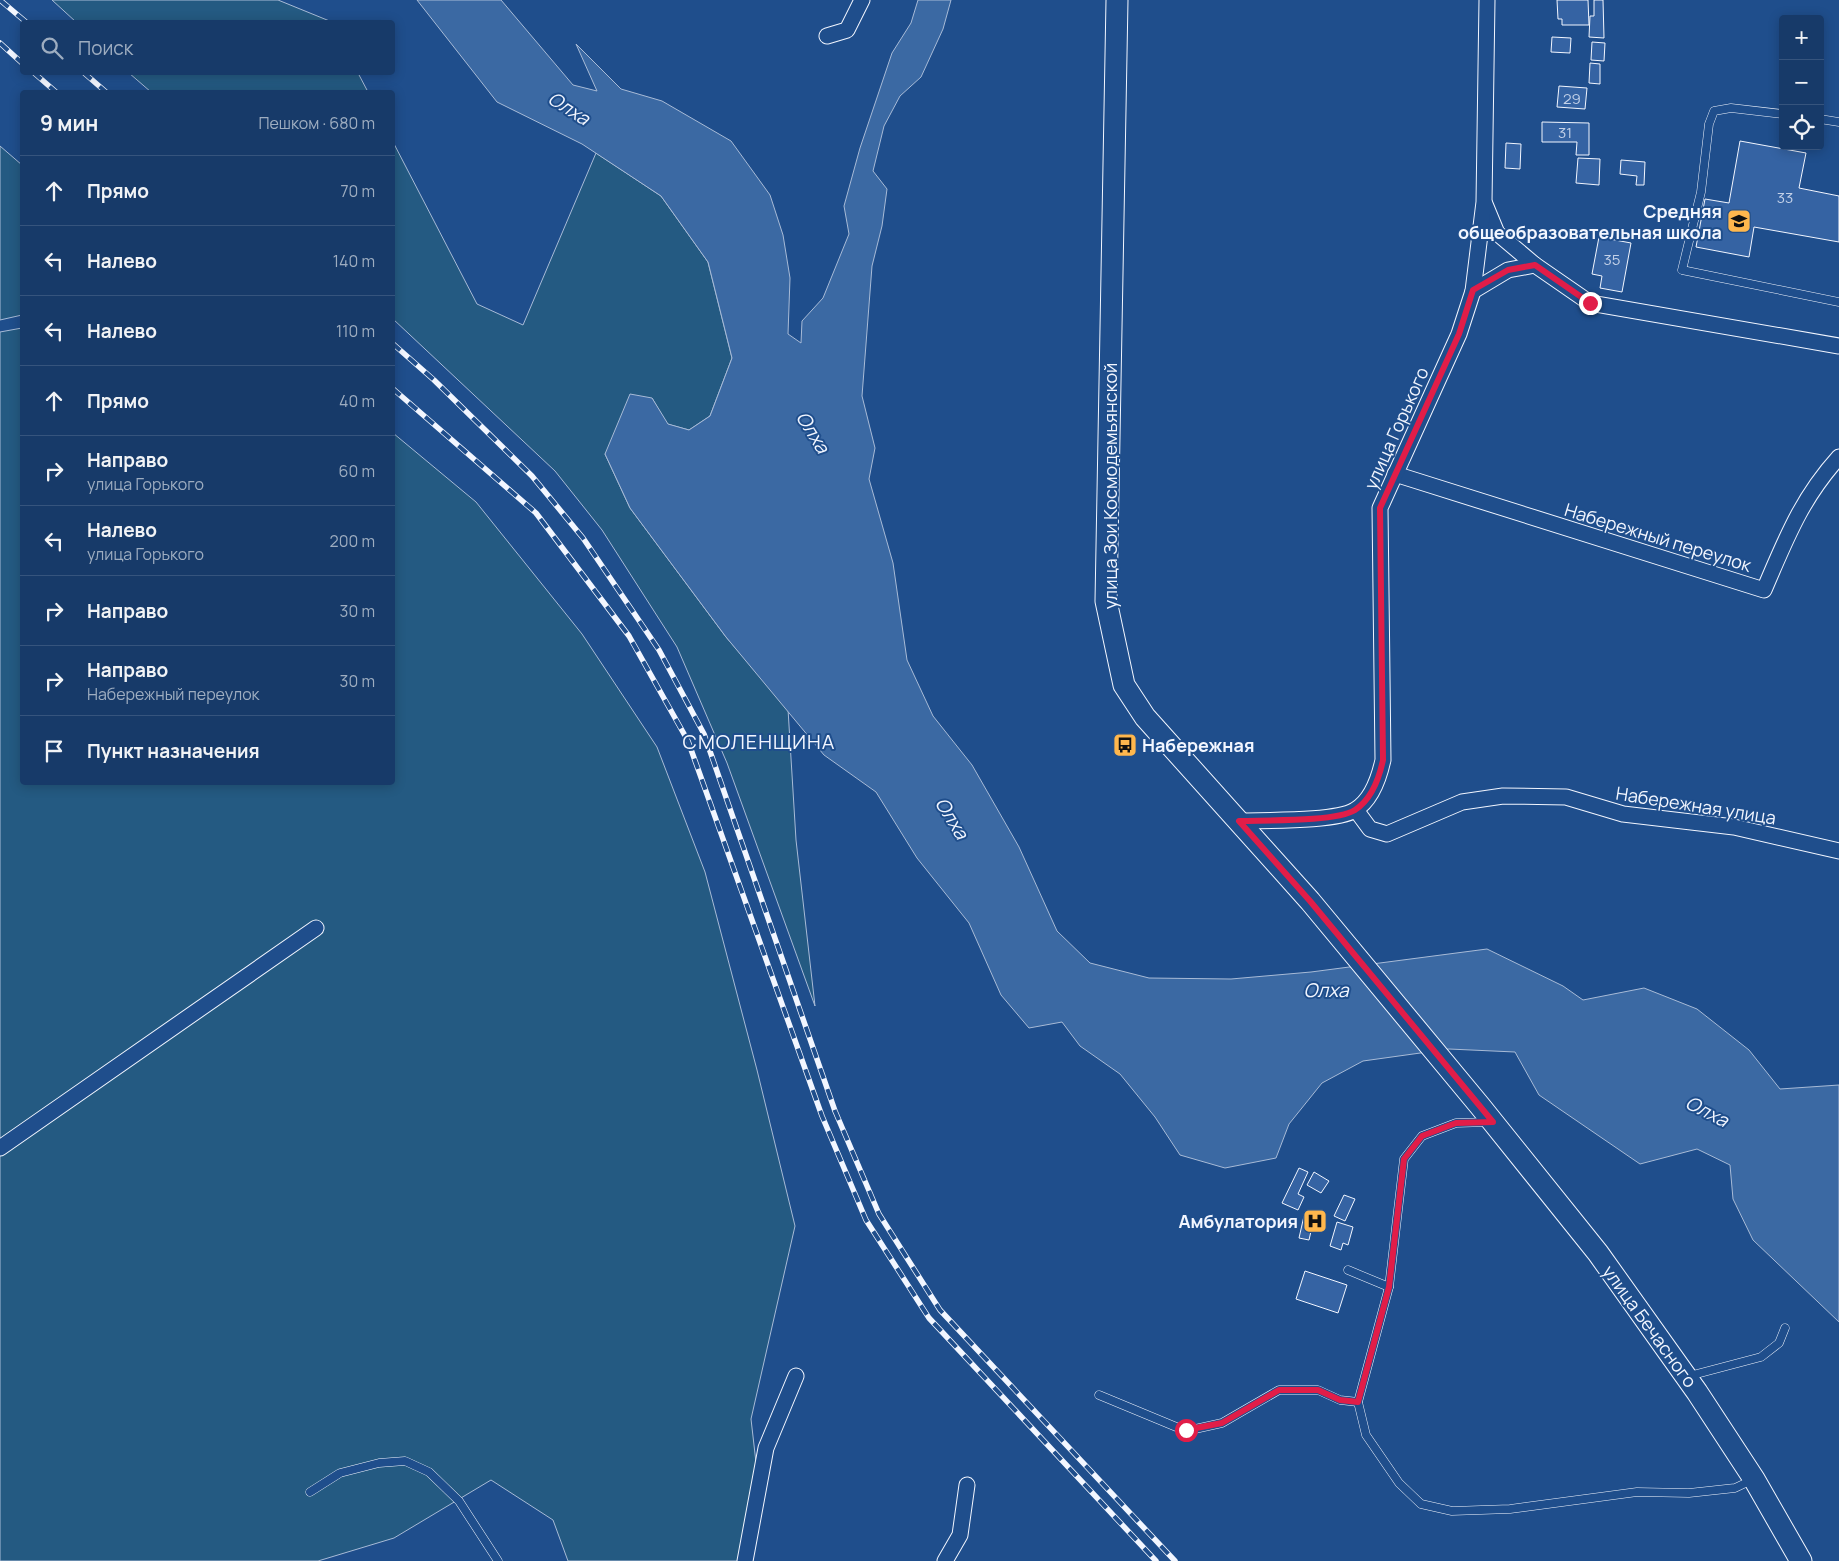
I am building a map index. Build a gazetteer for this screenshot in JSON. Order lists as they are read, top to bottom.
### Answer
{
  "streets": {
    "main road": ["улица Зои Космодемьянской", "улица Бечасного"],
    "street": ["улица Горького", "Набережный переулок", "Набережная улица"]
  },
  "crossings": [
    ["улица Горького", "Набережный переулок"],
    ["улица Горького", "Набережная улица"],
    ["улица Зои Космодемьянской", "улица Бечасного"]
  ],
  "districts": ["СМОЛЕНЩИНА"],
  "water": ["Олха"],
  "places": {
    "school or university": ["Средняя общеобразовательная школа"],
    "bus stop": ["Набережная"],
    "hospital": ["Амбулатория"]
  },
  "house_numbers": [
    "29",
    "31",
    "33",
    "35"
  ],
  "page": {
    "map_buttons": ["+", "−"],
    "search": "Поиск",
    "heading": ["9 мин", "Пешком · 680 m"],
    "list": [
      ["Прямо", "70 m"],
      ["Налево", "140 m"],
      ["Налево", "110 m"],
      ["Прямо", "40 m"],
      ["Направо", "улица Горького", "60 m"],
      ["Налево", "улица Горького", "200 m"],
      ["Направо", "30 m"],
      ["Направо", "Набережный переулок", "30 m"],
      "Пункт назначения"
    ]
  }
}
